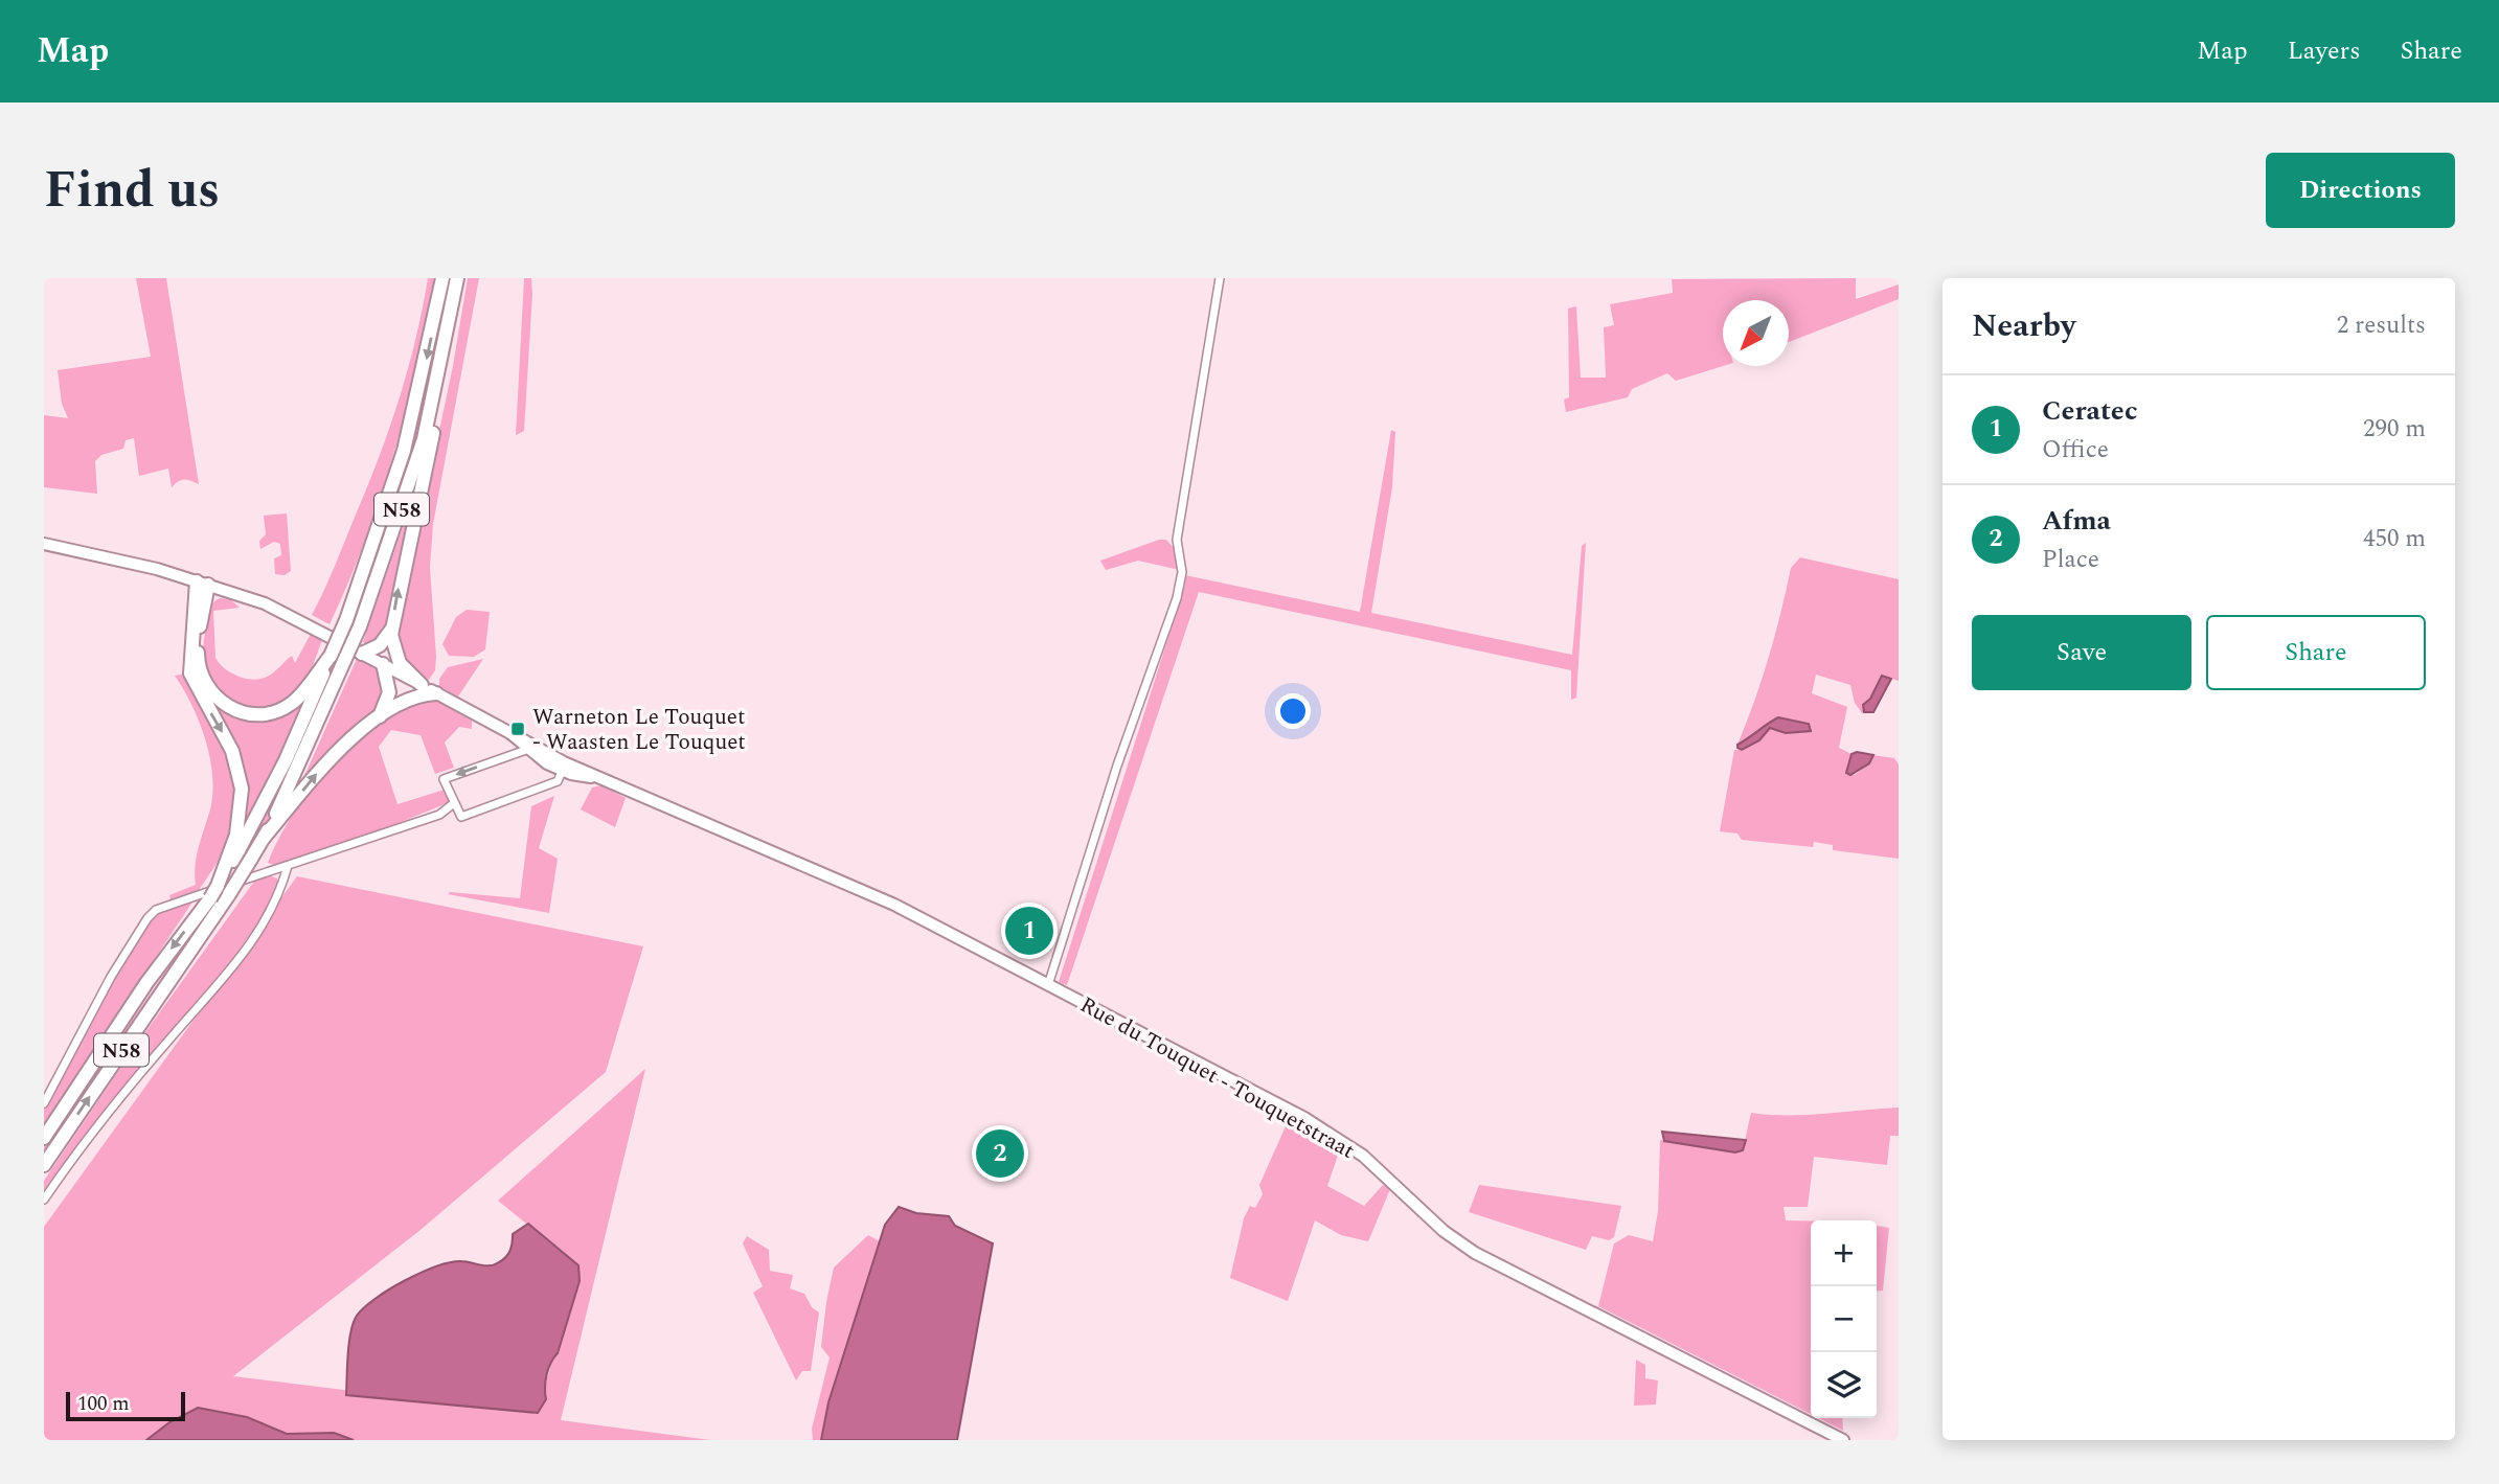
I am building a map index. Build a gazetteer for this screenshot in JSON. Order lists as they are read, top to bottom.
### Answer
{
  "streets": {
    "highway": ["N58"],
    "main road": ["Rue du Touquet - Touquetstraat"]
  },
  "places": {
    "transit": ["Warneton Le Touquet - Waasten Le Touquet"]
  },
  "scale_bar": "100 m",
  "north": "bottom left",
  "page": {
    "header": "Map",
    "nav": ["Map", "Layers", "Share"],
    "title": "Find us",
    "buttons": [
      "Directions",
      ["Save", "Share"]
    ],
    "heading": ["Nearby", "2 results"],
    "list": [
      {
        "mark": "1",
        "name": "Ceratec",
        "note": "Office",
        "value": "290 m"
      },
      {
        "mark": "2",
        "name": "Afma",
        "note": "Place",
        "value": "450 m"
      }
    ],
    "pins": ["1", "2"],
    "map_buttons": ["+", "−"],
    "scale": "100 m"
  }
}
